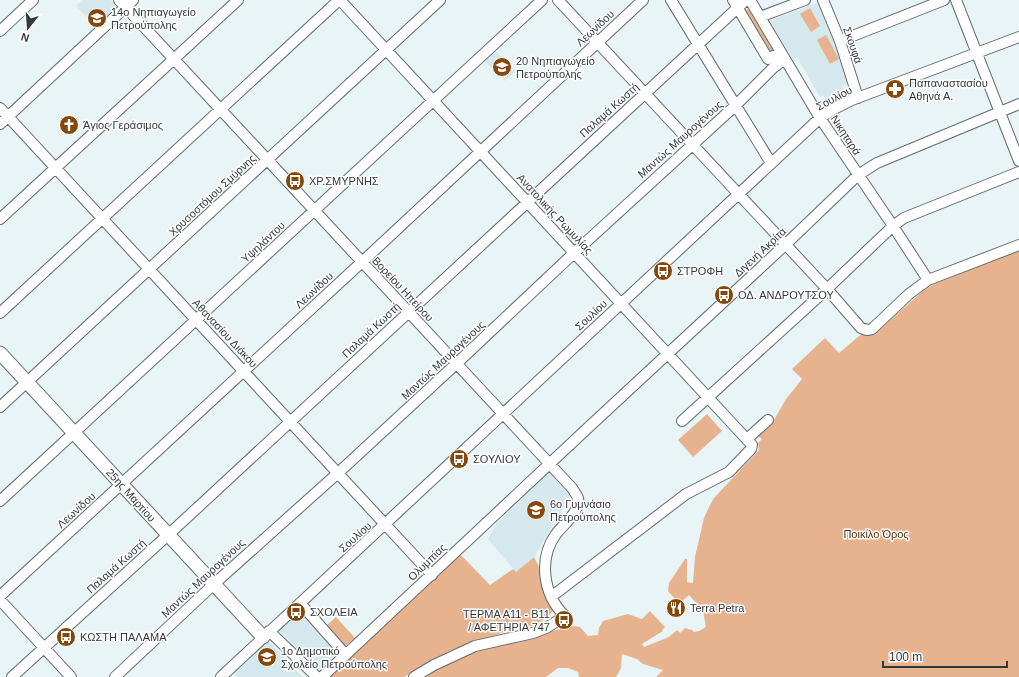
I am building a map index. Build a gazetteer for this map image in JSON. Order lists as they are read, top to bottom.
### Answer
{
  "streets": {
    "main road": ["25ης Μαρτίου"],
    "street": [
      "Λεωνίδου",
      "Σκουφά",
      "Σουλίου",
      "Παλαμά Κωστή",
      "Νικηταρά",
      "Μαντώς Μαυρογένους",
      "Χρυσοστόμου Σμύρνης",
      "Ανατολικής Ρωμυλίας",
      "Υψηλάντου",
      "Διγενή Ακρίτα",
      "Βορείου Ηπείρου",
      "Αθανασίου Διάκου",
      "Ολυμπίας"
    ]
  },
  "crossings": [
    ["Λεωνίδου", "Ανατολικής Ρωμυλίας"],
    ["Λεωνίδου", "Βορείου Ηπείρου"],
    ["Λεωνίδου", "Αθανασίου Διάκου"],
    ["Λεωνίδου", "25ης Μαρτίου"],
    ["Σκουφά", "Σουλίου"],
    ["Σουλίου", "Νικηταρά"],
    ["Σουλίου", "Ανατολικής Ρωμυλίας"],
    ["Σουλίου", "Βορείου Ηπείρου"],
    ["Σουλίου", "Αθανασίου Διάκου"],
    ["Σουλίου", "25ης Μαρτίου"],
    ["Παλαμά Κωστή", "Ανατολικής Ρωμυλίας"],
    ["Παλαμά Κωστή", "Βορείου Ηπείρου"],
    ["Παλαμά Κωστή", "Αθανασίου Διάκου"],
    ["Παλαμά Κωστή", "25ης Μαρτίου"],
    ["Νικηταρά", "Μαντώς Μαυρογένους"],
    ["Νικηταρά", "Διγενή Ακρίτα"],
    ["Μαντώς Μαυρογένους", "Ανατολικής Ρωμυλίας"],
    ["Μαντώς Μαυρογένους", "Βορείου Ηπείρου"],
    ["Μαντώς Μαυρογένους", "Αθανασίου Διάκου"],
    ["Μαντώς Μαυρογένους", "25ης Μαρτίου"],
    ["Χρυσοστόμου Σμύρνης", "Ανατολικής Ρωμυλίας"],
    ["Χρυσοστόμου Σμύρνης", "Βορείου Ηπείρου"],
    ["Χρυσοστόμου Σμύρνης", "Αθανασίου Διάκου"],
    ["Χρυσοστόμου Σμύρνης", "25ης Μαρτίου"],
    ["Ανατολικής Ρωμυλίας", "Υψηλάντου"],
    ["Ανατολικής Ρωμυλίας", "Διγενή Ακρίτα"],
    ["Υψηλάντου", "Βορείου Ηπείρου"],
    ["Υψηλάντου", "Αθανασίου Διάκου"],
    ["Υψηλάντου", "25ης Μαρτίου"],
    ["Διγενή Ακρίτα", "Βορείου Ηπείρου"],
    ["Διγενή Ακρίτα", "Ολυμπίας"],
    ["Βορείου Ηπείρου", "Ολυμπίας"],
    ["Αθανασίου Διάκου", "Ολυμπίας"]
  ],
  "parks": ["Ποικίλο Όρος"],
  "places": {
    "school or university": [
      "14ο Νηπιαγωγείο Πετρούπολης",
      "20 Νηπιαγωγείο Πετρούπολης",
      "6ο Γυμνάσιο Πετρούπολης",
      "1ο Δημοτικό Σχολείο Πετρούπολης"
    ],
    "pharmacy": ["Παπαναστασίου Αθηνά Α."],
    "church": ["Άγιος Γεράσιμος"],
    "bus stop": [
      "ΧΡ.ΣΜΥΡΝΗΣ",
      "ΣΤΡΟΦΗ",
      "ΟΔ. ΑΝΔΡΟΥΤΣΟΥ",
      "ΣΟΥΛΙΟΥ",
      "ΣΧΟΛΕΙΑ",
      "ΤΕΡΜΑ Α11 - Β11 / ΑΦΕΤΗΡΙΑ 747",
      "ΚΩΣΤΗ ΠΑΛΑΜΑ"
    ],
    "restaurant": ["Terra Petra"]
  },
  "scale_bar": "100 m",
  "north": "bottom"
}
